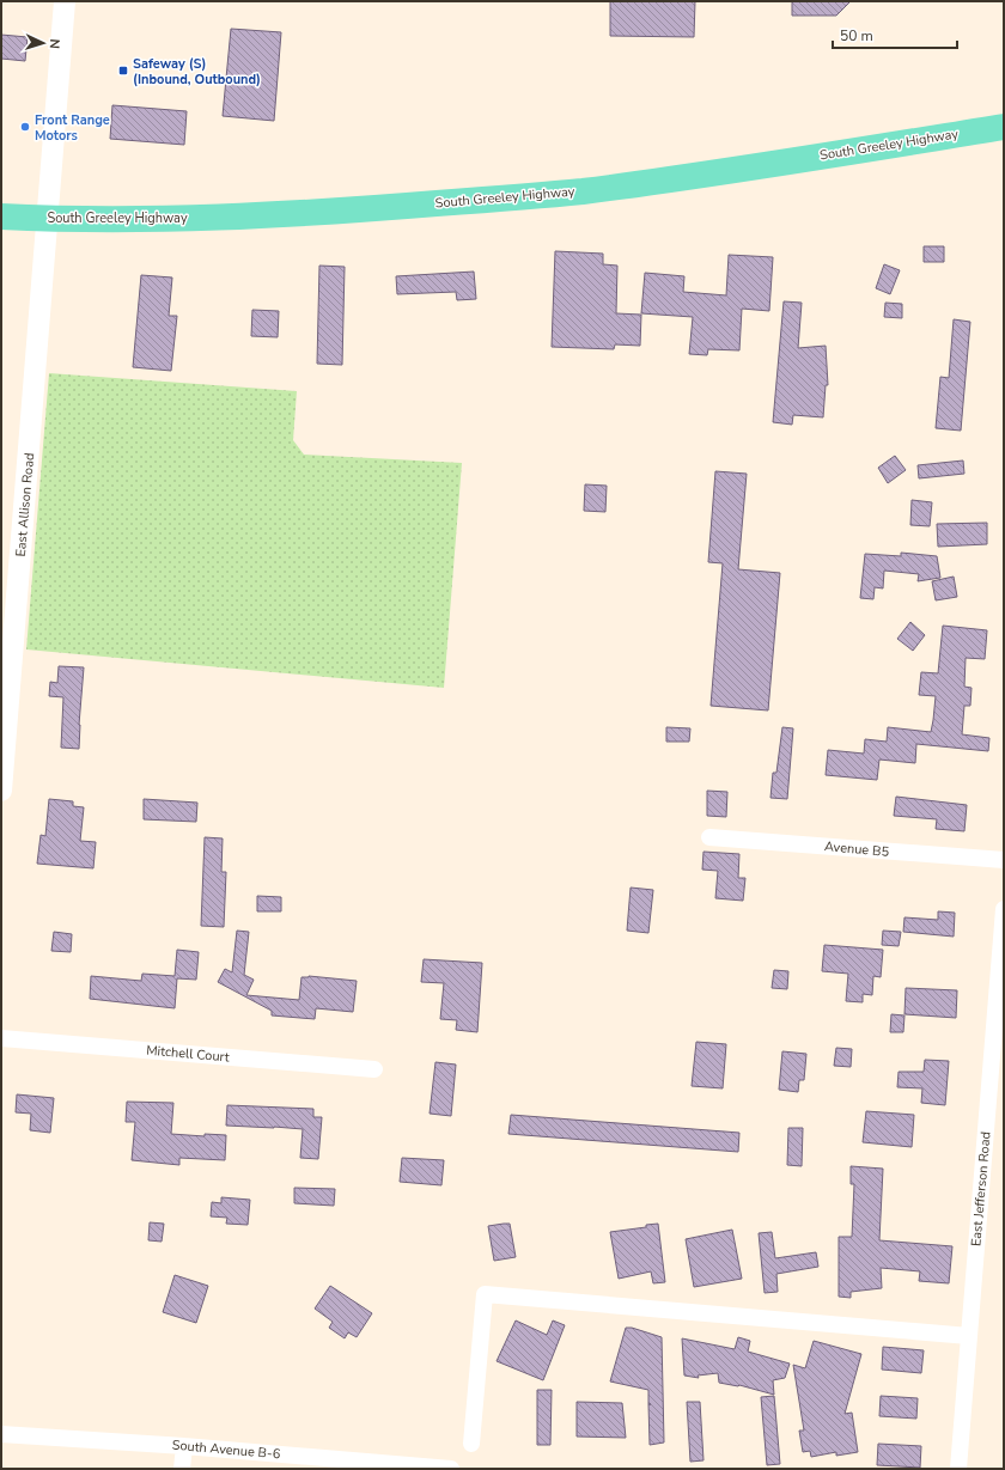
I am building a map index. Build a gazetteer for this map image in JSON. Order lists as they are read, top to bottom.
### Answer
{
  "streets": {
    "highway": ["South Greeley Highway"],
    "street": [
      "East Allison Road",
      "Avenue B5",
      "Mitchell Court",
      "East Jefferson Road",
      "South Avenue B-6"
    ]
  },
  "crossings": [
    ["South Greeley Highway", "East Allison Road"]
  ],
  "places": {
    "transit": ["Safeway (S) (Inbound, Outbound)"],
    "other": ["Front Range Motors"]
  },
  "scale_bar": "50 m",
  "north": "right"
}
